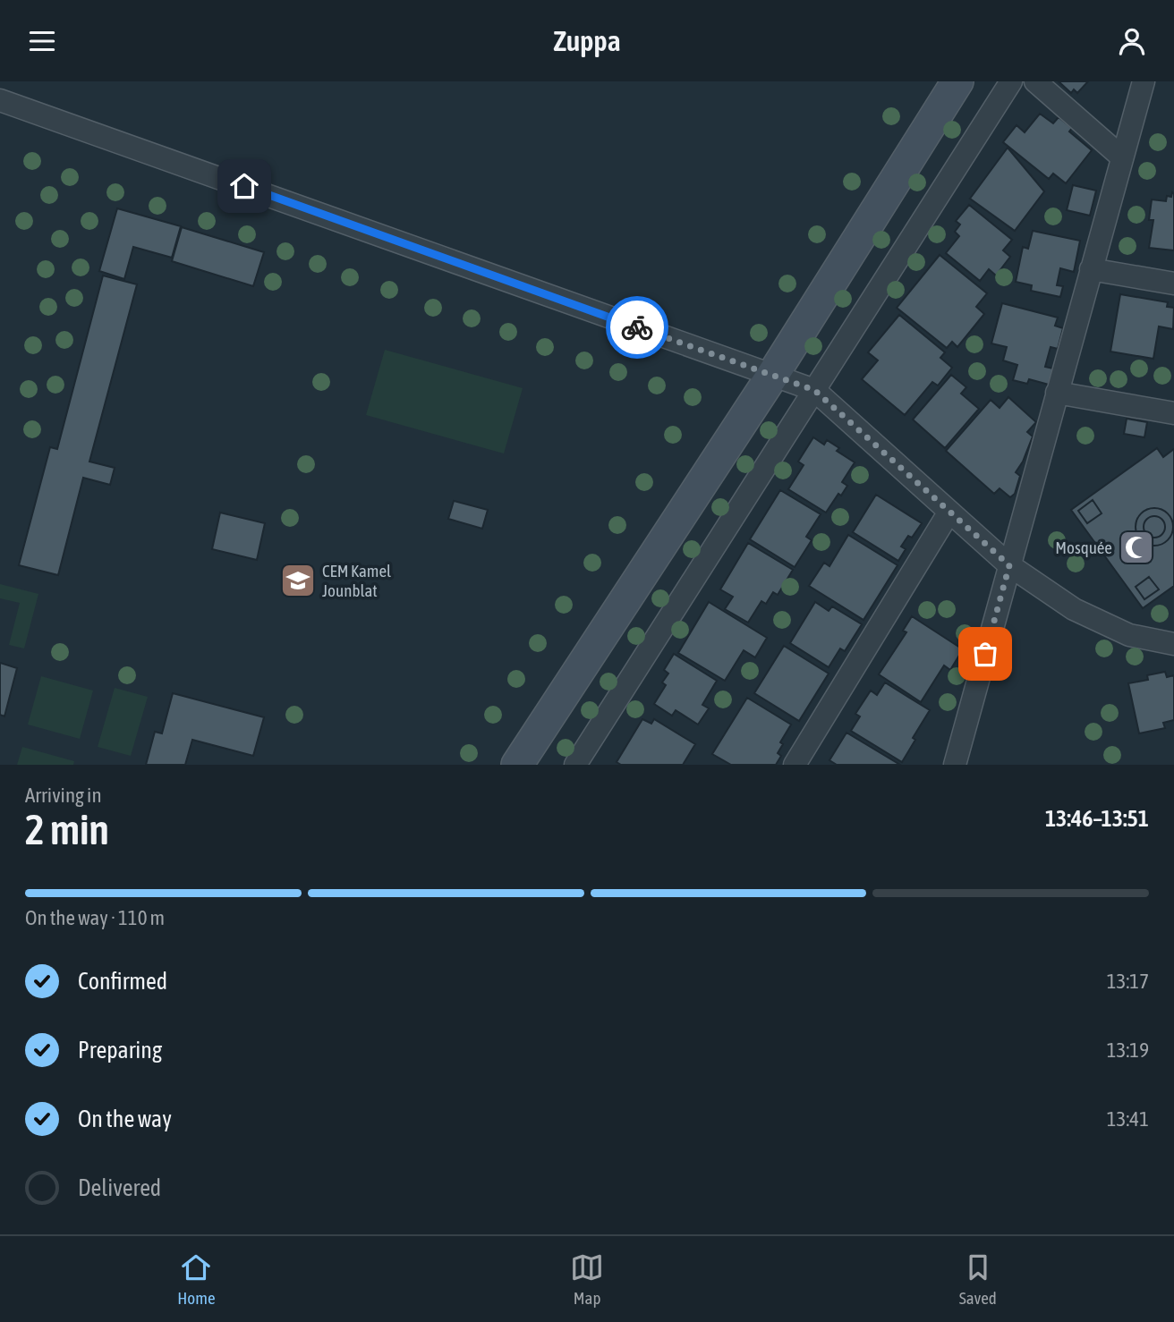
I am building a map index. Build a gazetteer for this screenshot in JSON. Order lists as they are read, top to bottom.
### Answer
{
  "places": {
    "mosque": ["Mosquée"],
    "school or university": ["CEM Kamel Jounblat"]
  },
  "page": {
    "header": "Zuppa",
    "heading": ["2 min", "Arriving in", "13:46–13:51"],
    "bar": "On the way · 110 m",
    "list": [
      ["Confirmed", "13:17"],
      ["Preparing", "13:19"],
      ["On the way", "13:41"],
      "Delivered"
    ],
    "tabs": ["Home", "Map", "Saved"]
  }
}
